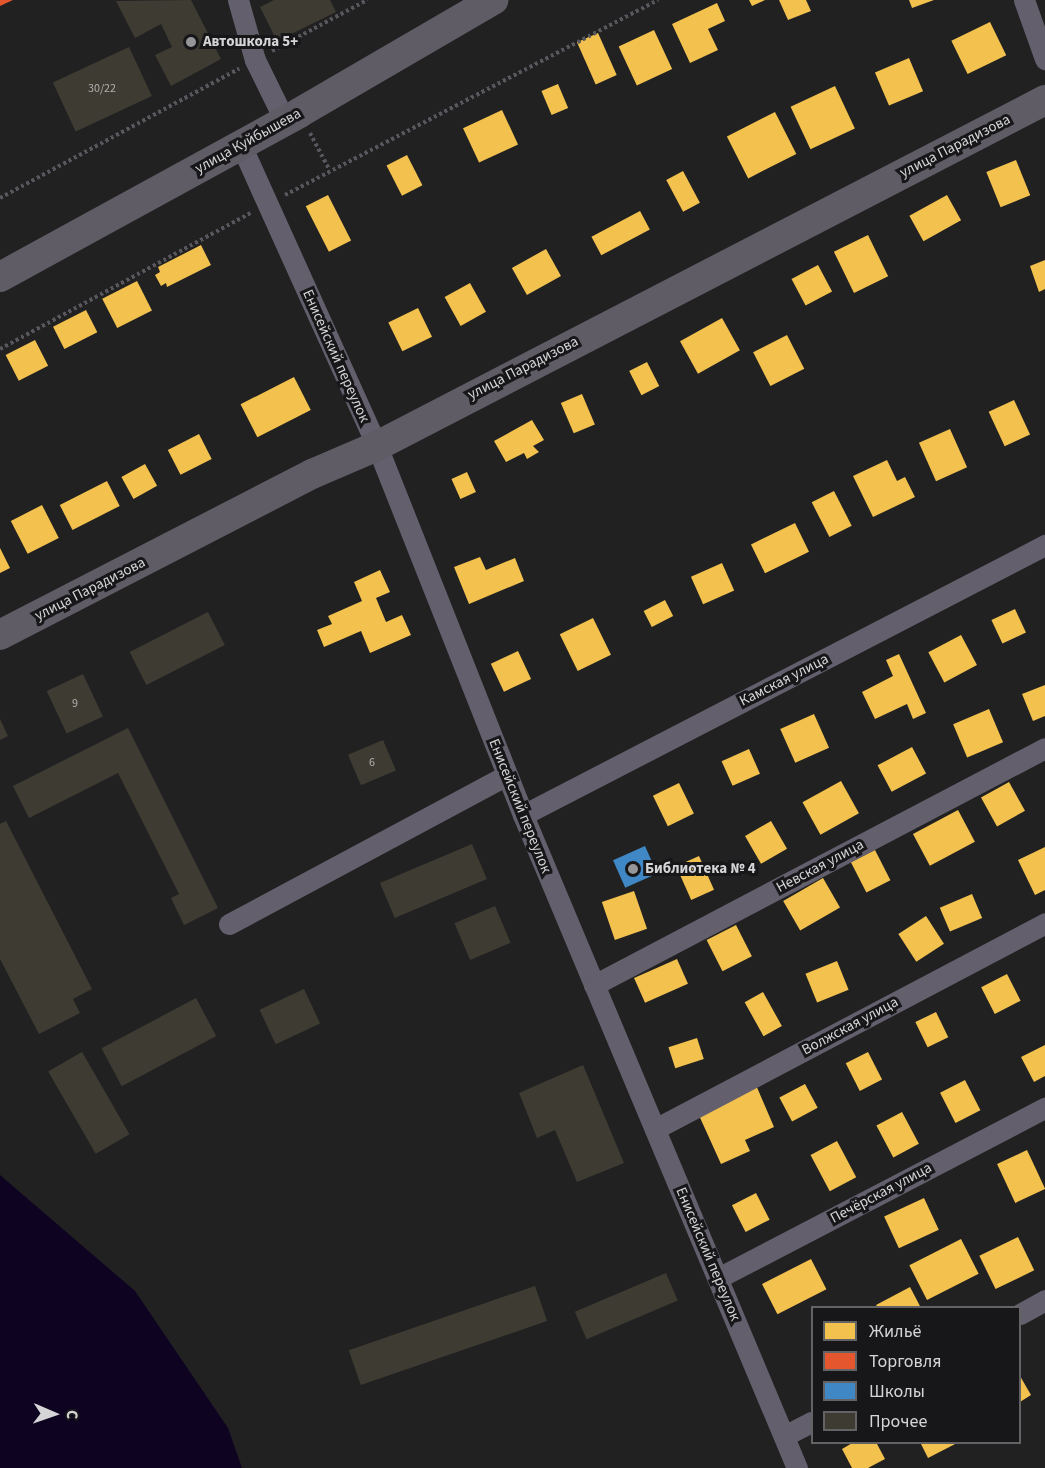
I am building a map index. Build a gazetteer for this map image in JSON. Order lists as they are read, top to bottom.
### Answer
{
  "streets": {
    "highway": ["улица Куйбышева", "улица Парадизова"],
    "street": [
      "Енисейский переулок",
      "Камская улица",
      "Невская улица",
      "Волжская улица",
      "Печёрская улица"
    ]
  },
  "crossings": [
    ["улица Куйбышева", "Енисейский переулок"],
    ["улица Парадизова", "Енисейский переулок"],
    ["Енисейский переулок", "Камская улица"],
    ["Енисейский переулок", "Невская улица"],
    ["Енисейский переулок", "Волжская улица"],
    ["Енисейский переулок", "Печёрская улица"]
  ],
  "places": ["Автошкола 5+", "Библиотека № 4"],
  "house_numbers": ["30/22", "9", "6"],
  "legend": [
    "Жильё",
    "Торговля",
    "Школы",
    "Прочее"
  ],
  "north": "right"
}
